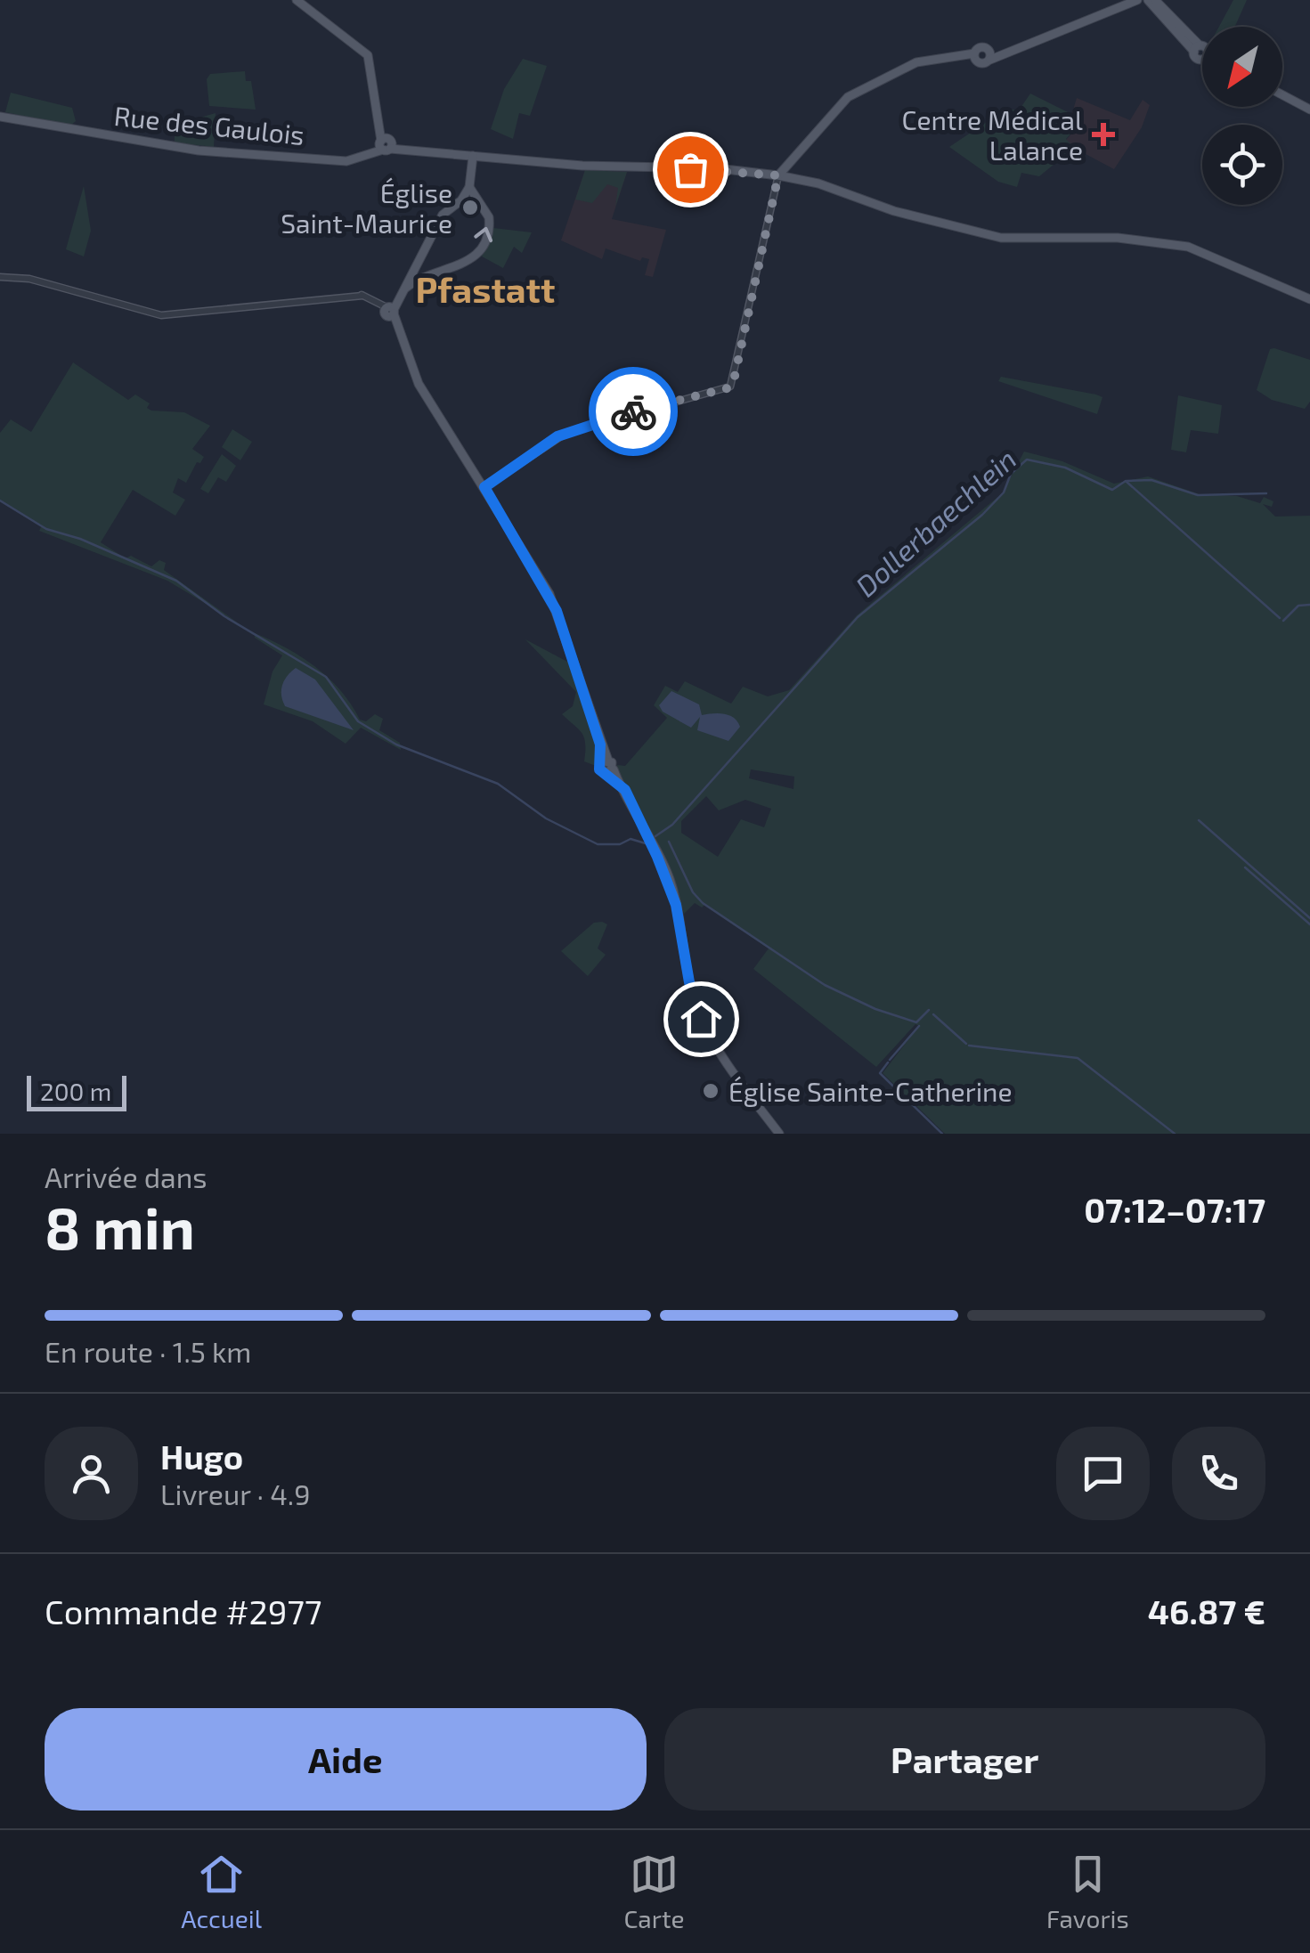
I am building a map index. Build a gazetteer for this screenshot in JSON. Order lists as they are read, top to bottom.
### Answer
{
  "streets": {
    "main road": ["Rue des Gaulois"]
  },
  "districts": ["Pfastatt"],
  "water": ["Dollerbaechlein"],
  "places": {
    "health": ["Centre Médical Lalance"],
    "other": ["Église Saint-Maurice", "Église Sainte-Catherine"]
  },
  "scale_bar": "200 m",
  "north": "bottom left",
  "page": {
    "scale": "200 m",
    "heading": ["8 min", "Arrivée dans", "07:12–07:17"],
    "panel": [
      "Hugo",
      "Livreur · 4.9",
      "Commande #2977",
      "46.87 €"
    ],
    "bar": "En route · 1.5 km",
    "buttons": ["Aide", "Partager"],
    "tabs": ["Accueil", "Carte", "Favoris"]
  }
}
